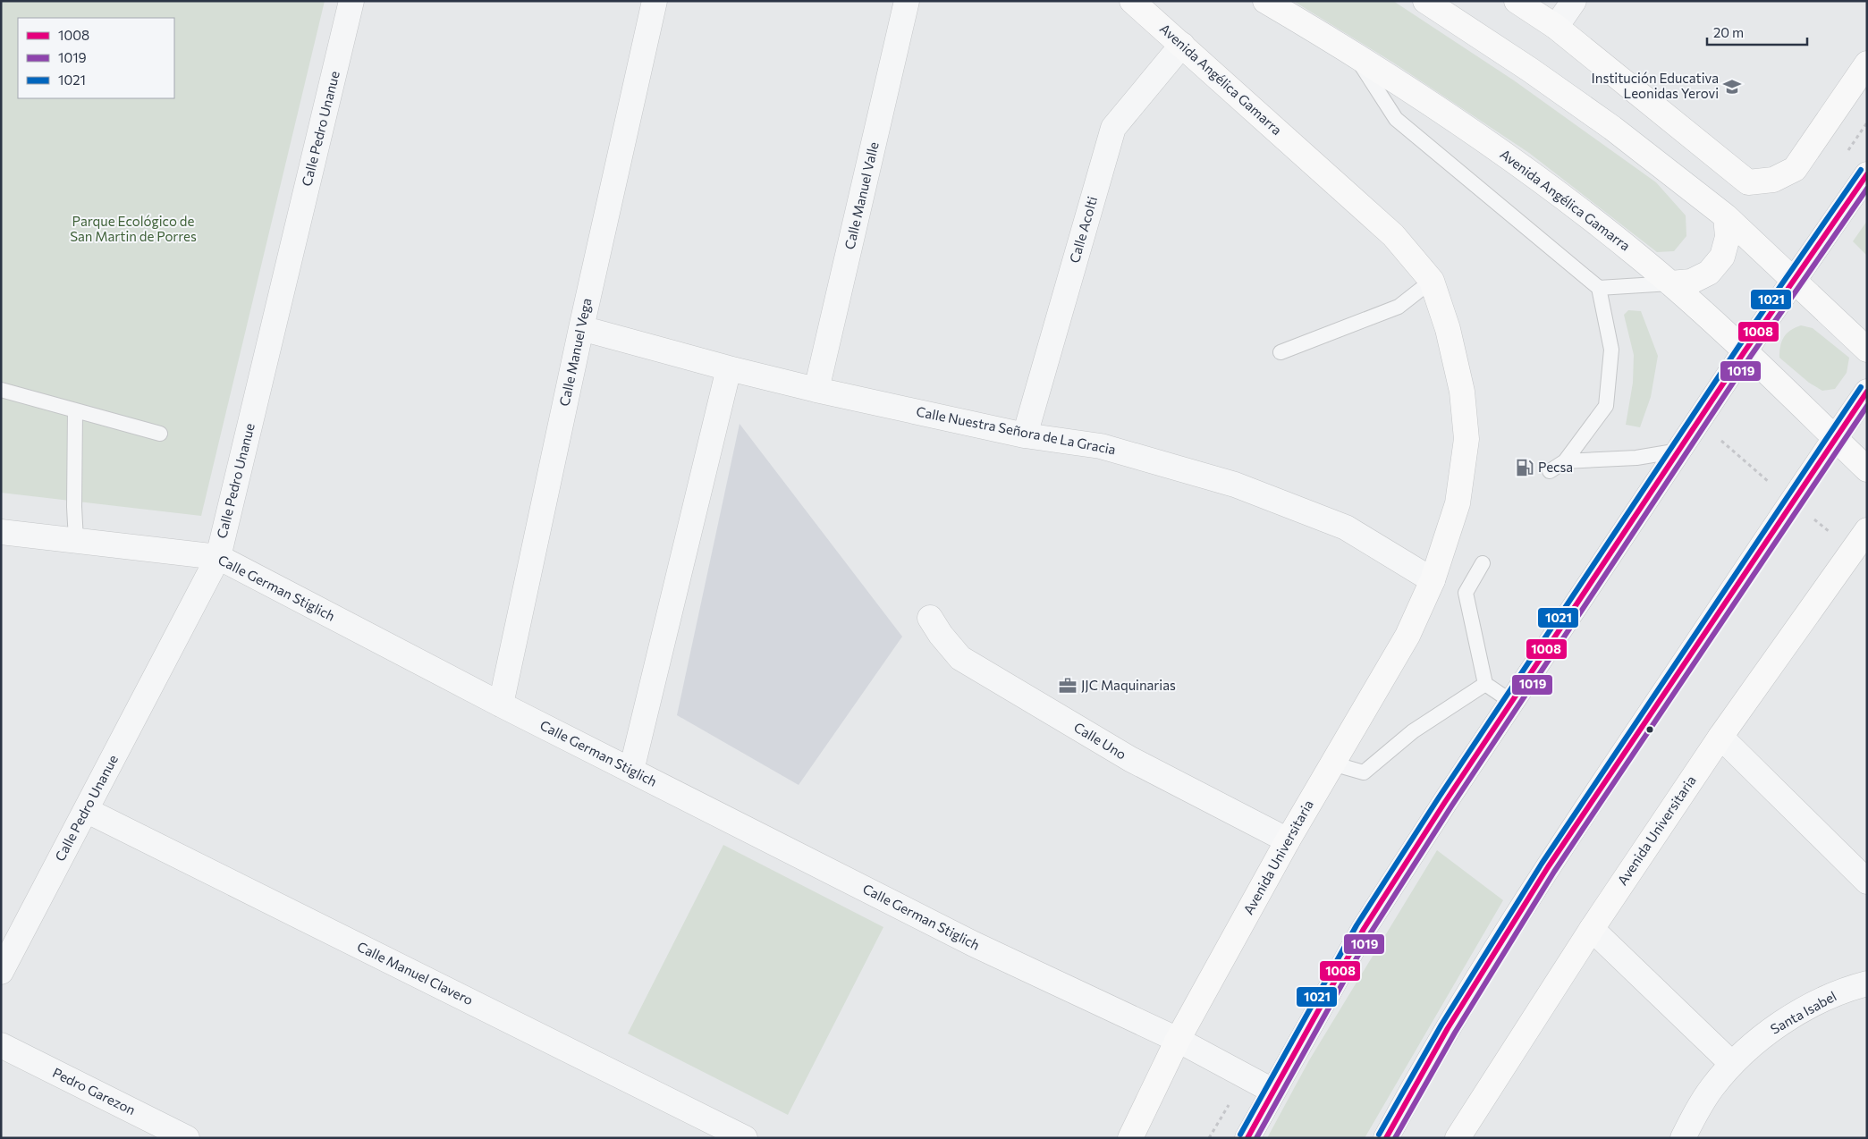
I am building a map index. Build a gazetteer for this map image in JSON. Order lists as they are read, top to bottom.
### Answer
{
  "streets": {
    "main road": ["Avenida Angélica Gamarra", "Avenida Universitaria"],
    "street": [
      "Calle Pedro Unanue",
      "Calle Manuel Valle",
      "Calle Acolti",
      "Calle Manuel Vega",
      "Calle Nuestra Señora de La Gracia",
      "Calle German Stiglich",
      "Calle Uno",
      "Calle Manuel Clavero",
      "Santa Isabel",
      "Pedro Garezon"
    ]
  },
  "crossings": [
    ["Avenida Angélica Gamarra", "Calle Acolti"],
    ["Avenida Angélica Gamarra", "Calle Nuestra Señora de La Gracia"],
    ["Avenida Angélica Gamarra", "Avenida Universitaria"],
    ["Calle Pedro Unanue", "Calle German Stiglich"],
    ["Calle Pedro Unanue", "Calle Manuel Clavero"],
    ["Calle Manuel Valle", "Calle Nuestra Señora de La Gracia"],
    ["Calle Acolti", "Calle Nuestra Señora de La Gracia"],
    ["Calle Manuel Vega", "Calle Nuestra Señora de La Gracia"],
    ["Calle Manuel Vega", "Calle German Stiglich"],
    ["Calle Nuestra Señora de La Gracia", "Avenida Universitaria"],
    ["Calle German Stiglich", "Avenida Universitaria"],
    ["Calle Uno", "Avenida Universitaria"]
  ],
  "parks": ["Parque Ecológico de San Martin de Porres"],
  "places": {
    "school or university": ["Institución Educativa Leonidas Yerovi"],
    "fuel station": ["Pecsa"],
    "office": ["JJC Maquinarias"]
  },
  "lines": ["transit line 1021", "transit line 1008", "transit line 1019"],
  "legend": ["1008", "1019", "1021"],
  "scale_bar": "20 m"
}
